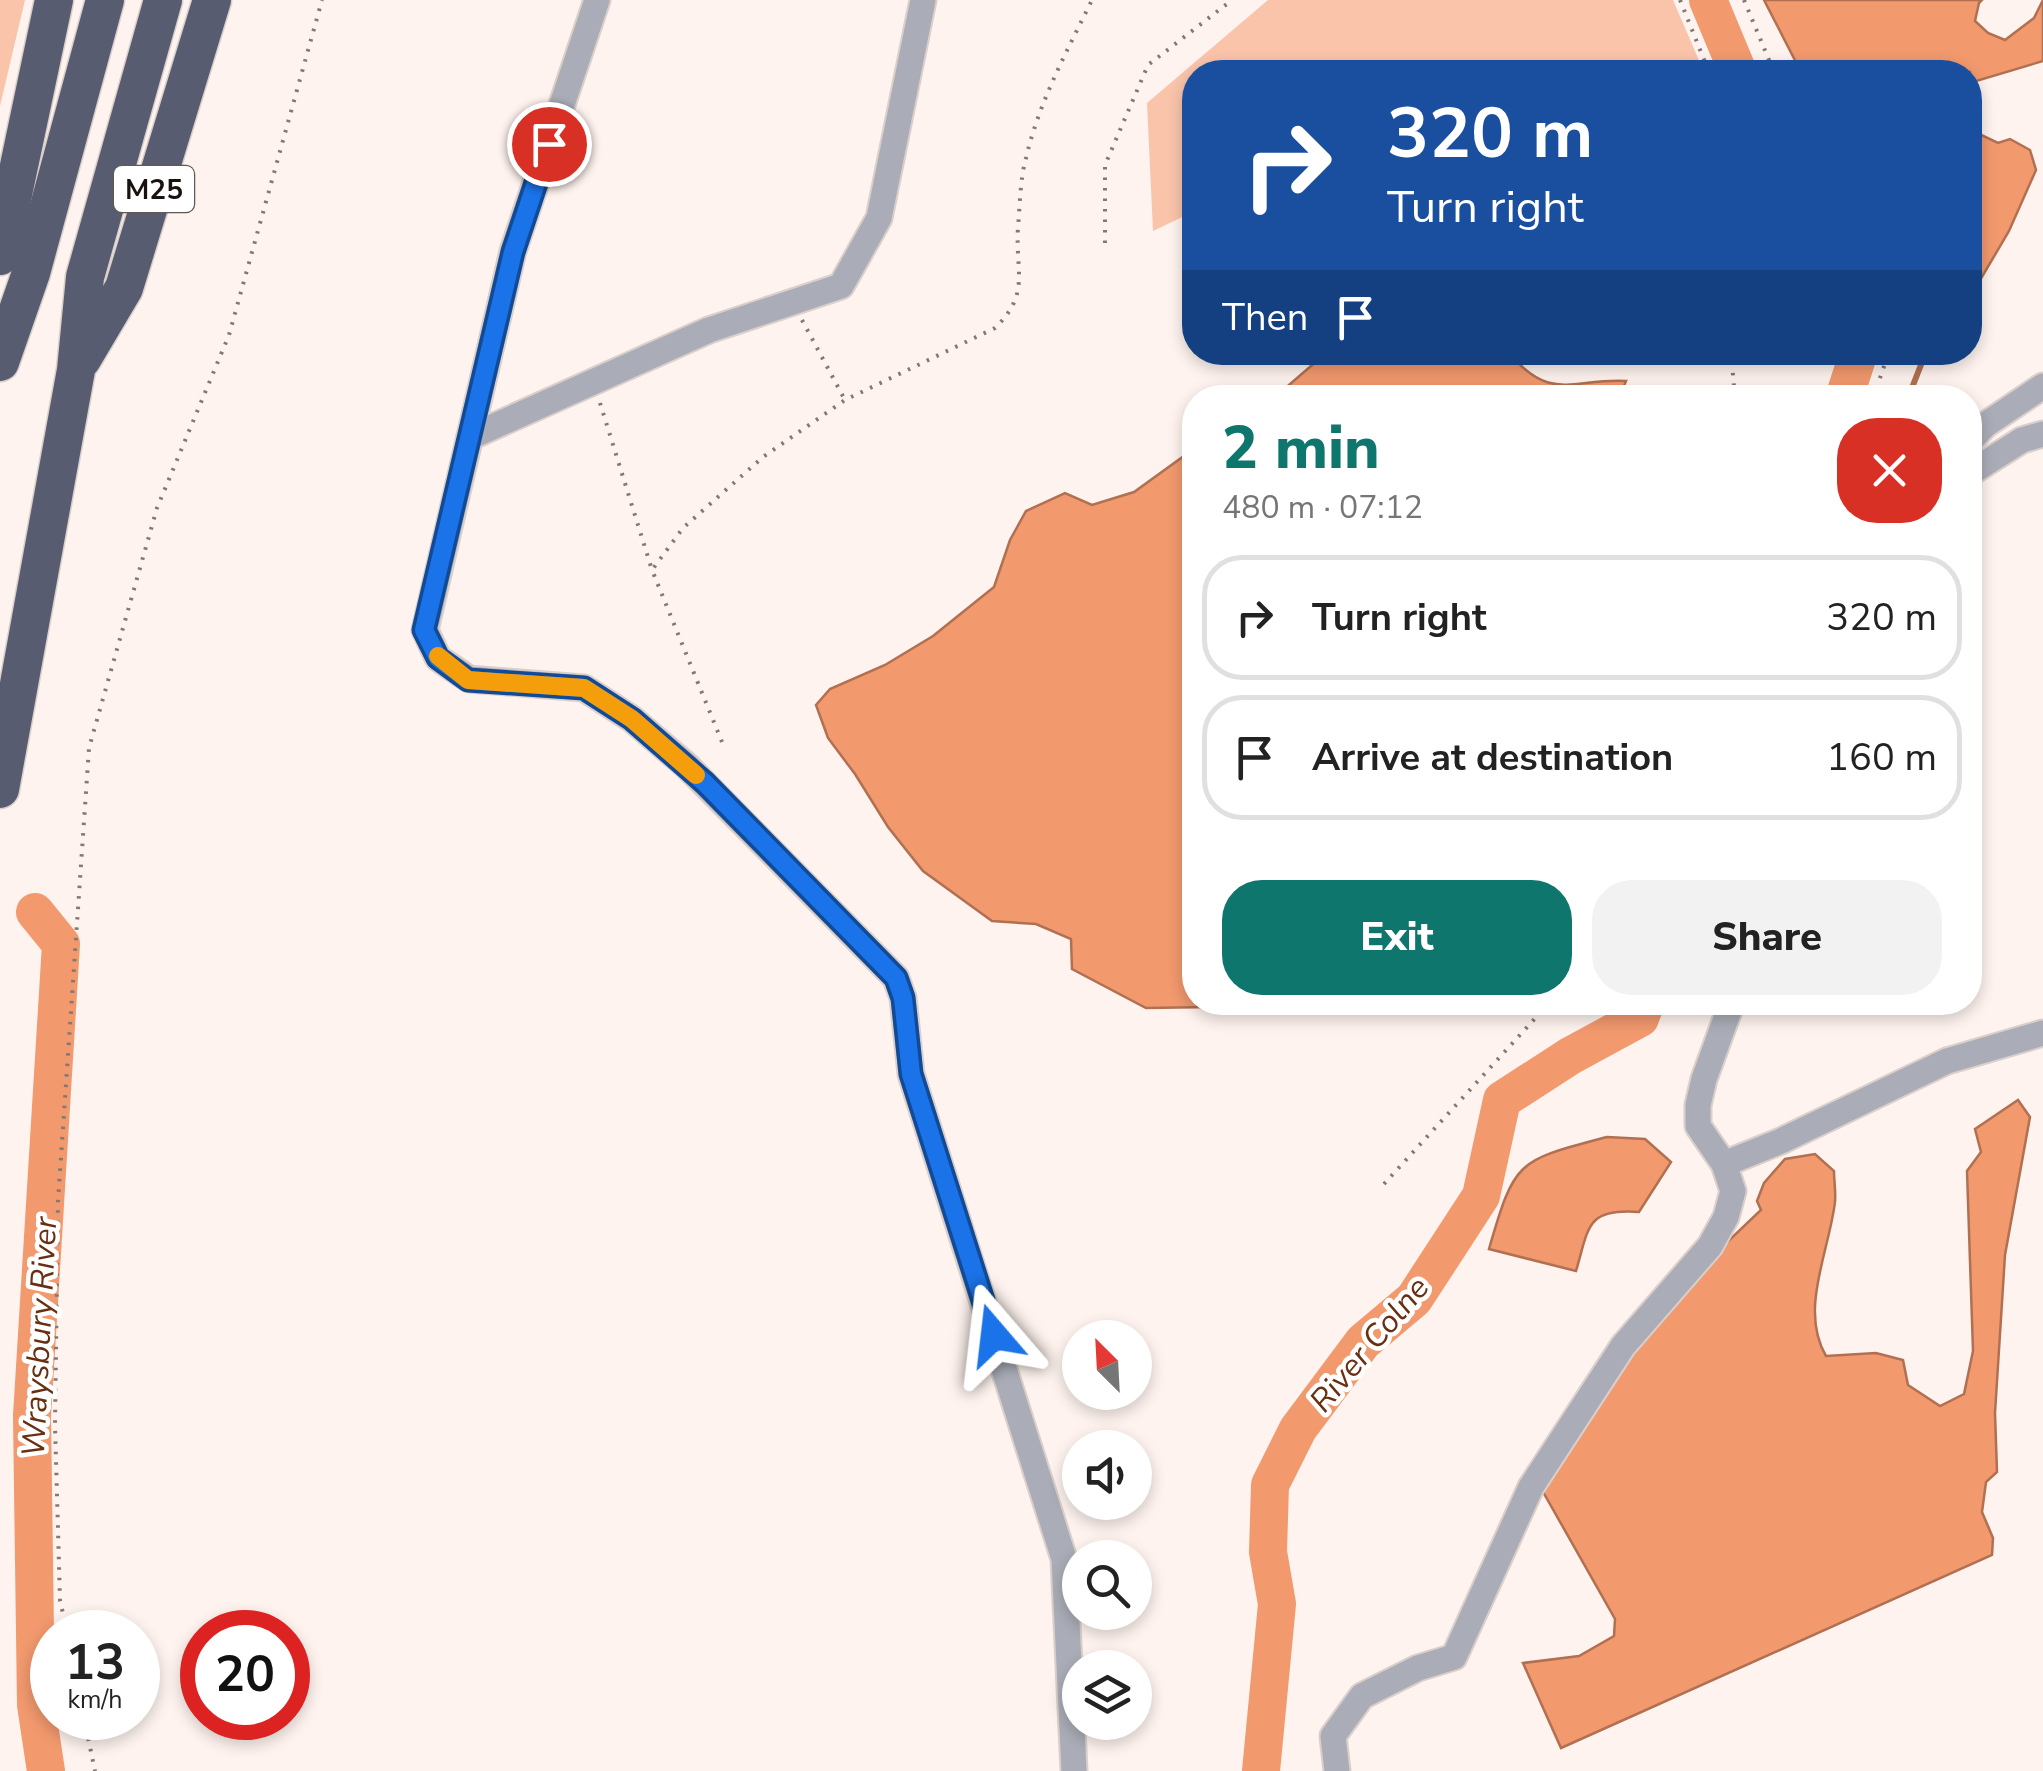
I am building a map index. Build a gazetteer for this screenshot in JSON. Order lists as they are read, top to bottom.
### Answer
{
  "streets": {
    "highway": ["M25"]
  },
  "water": ["Wraysbury River", "River Colne"],
  "north": "top left",
  "page": {
    "turn": ["320 m", "Turn right"],
    "then": "Then",
    "heading": ["2 min", "480 m · 07:12"],
    "list": [
      {
        "name": "Turn right",
        "value": "320 m"
      },
      {
        "name": "Arrive at destination",
        "value": "160 m"
      }
    ],
    "buttons": ["Exit", "Share"],
    "speed": "13 km/h",
    "limit": "20"
  }
}
